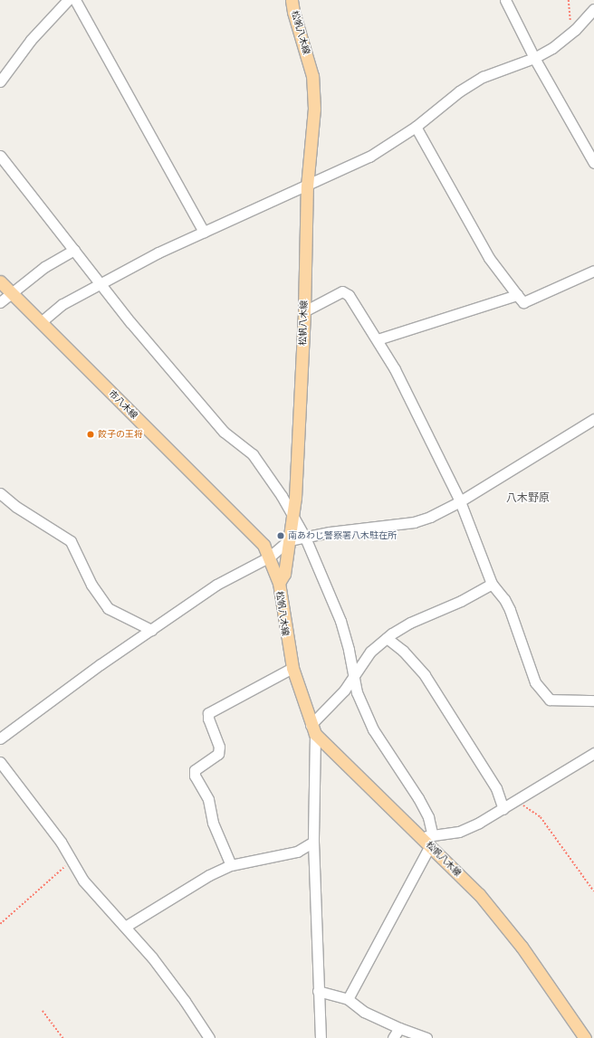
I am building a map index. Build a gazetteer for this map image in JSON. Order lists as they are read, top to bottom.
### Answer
{
  "streets": {
    "main road": ["松帆八木線", "市八木線"]
  },
  "crossings": [
    ["松帆八木線", "市八木線"]
  ],
  "districts": ["八木野原"],
  "places": ["餃子の王将", "南あわじ警察署八木駐在所"]
}
